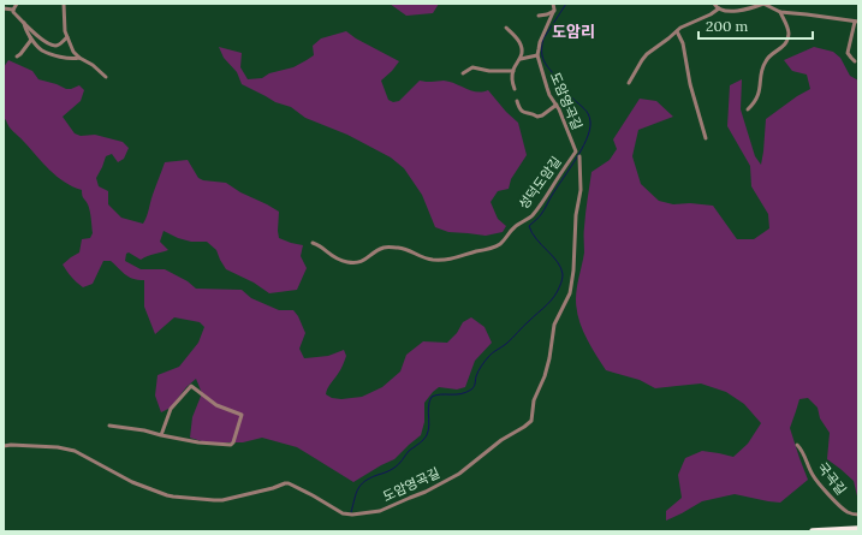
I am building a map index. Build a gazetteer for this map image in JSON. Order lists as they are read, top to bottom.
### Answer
{
  "streets": {
    "street": ["도암영곡길", "성덕도암길", "국곡길"]
  },
  "crossings": [
    ["도암영곡길", "성덕도암길"]
  ],
  "districts": ["도암리"],
  "scale_bar": "200 m"
}
